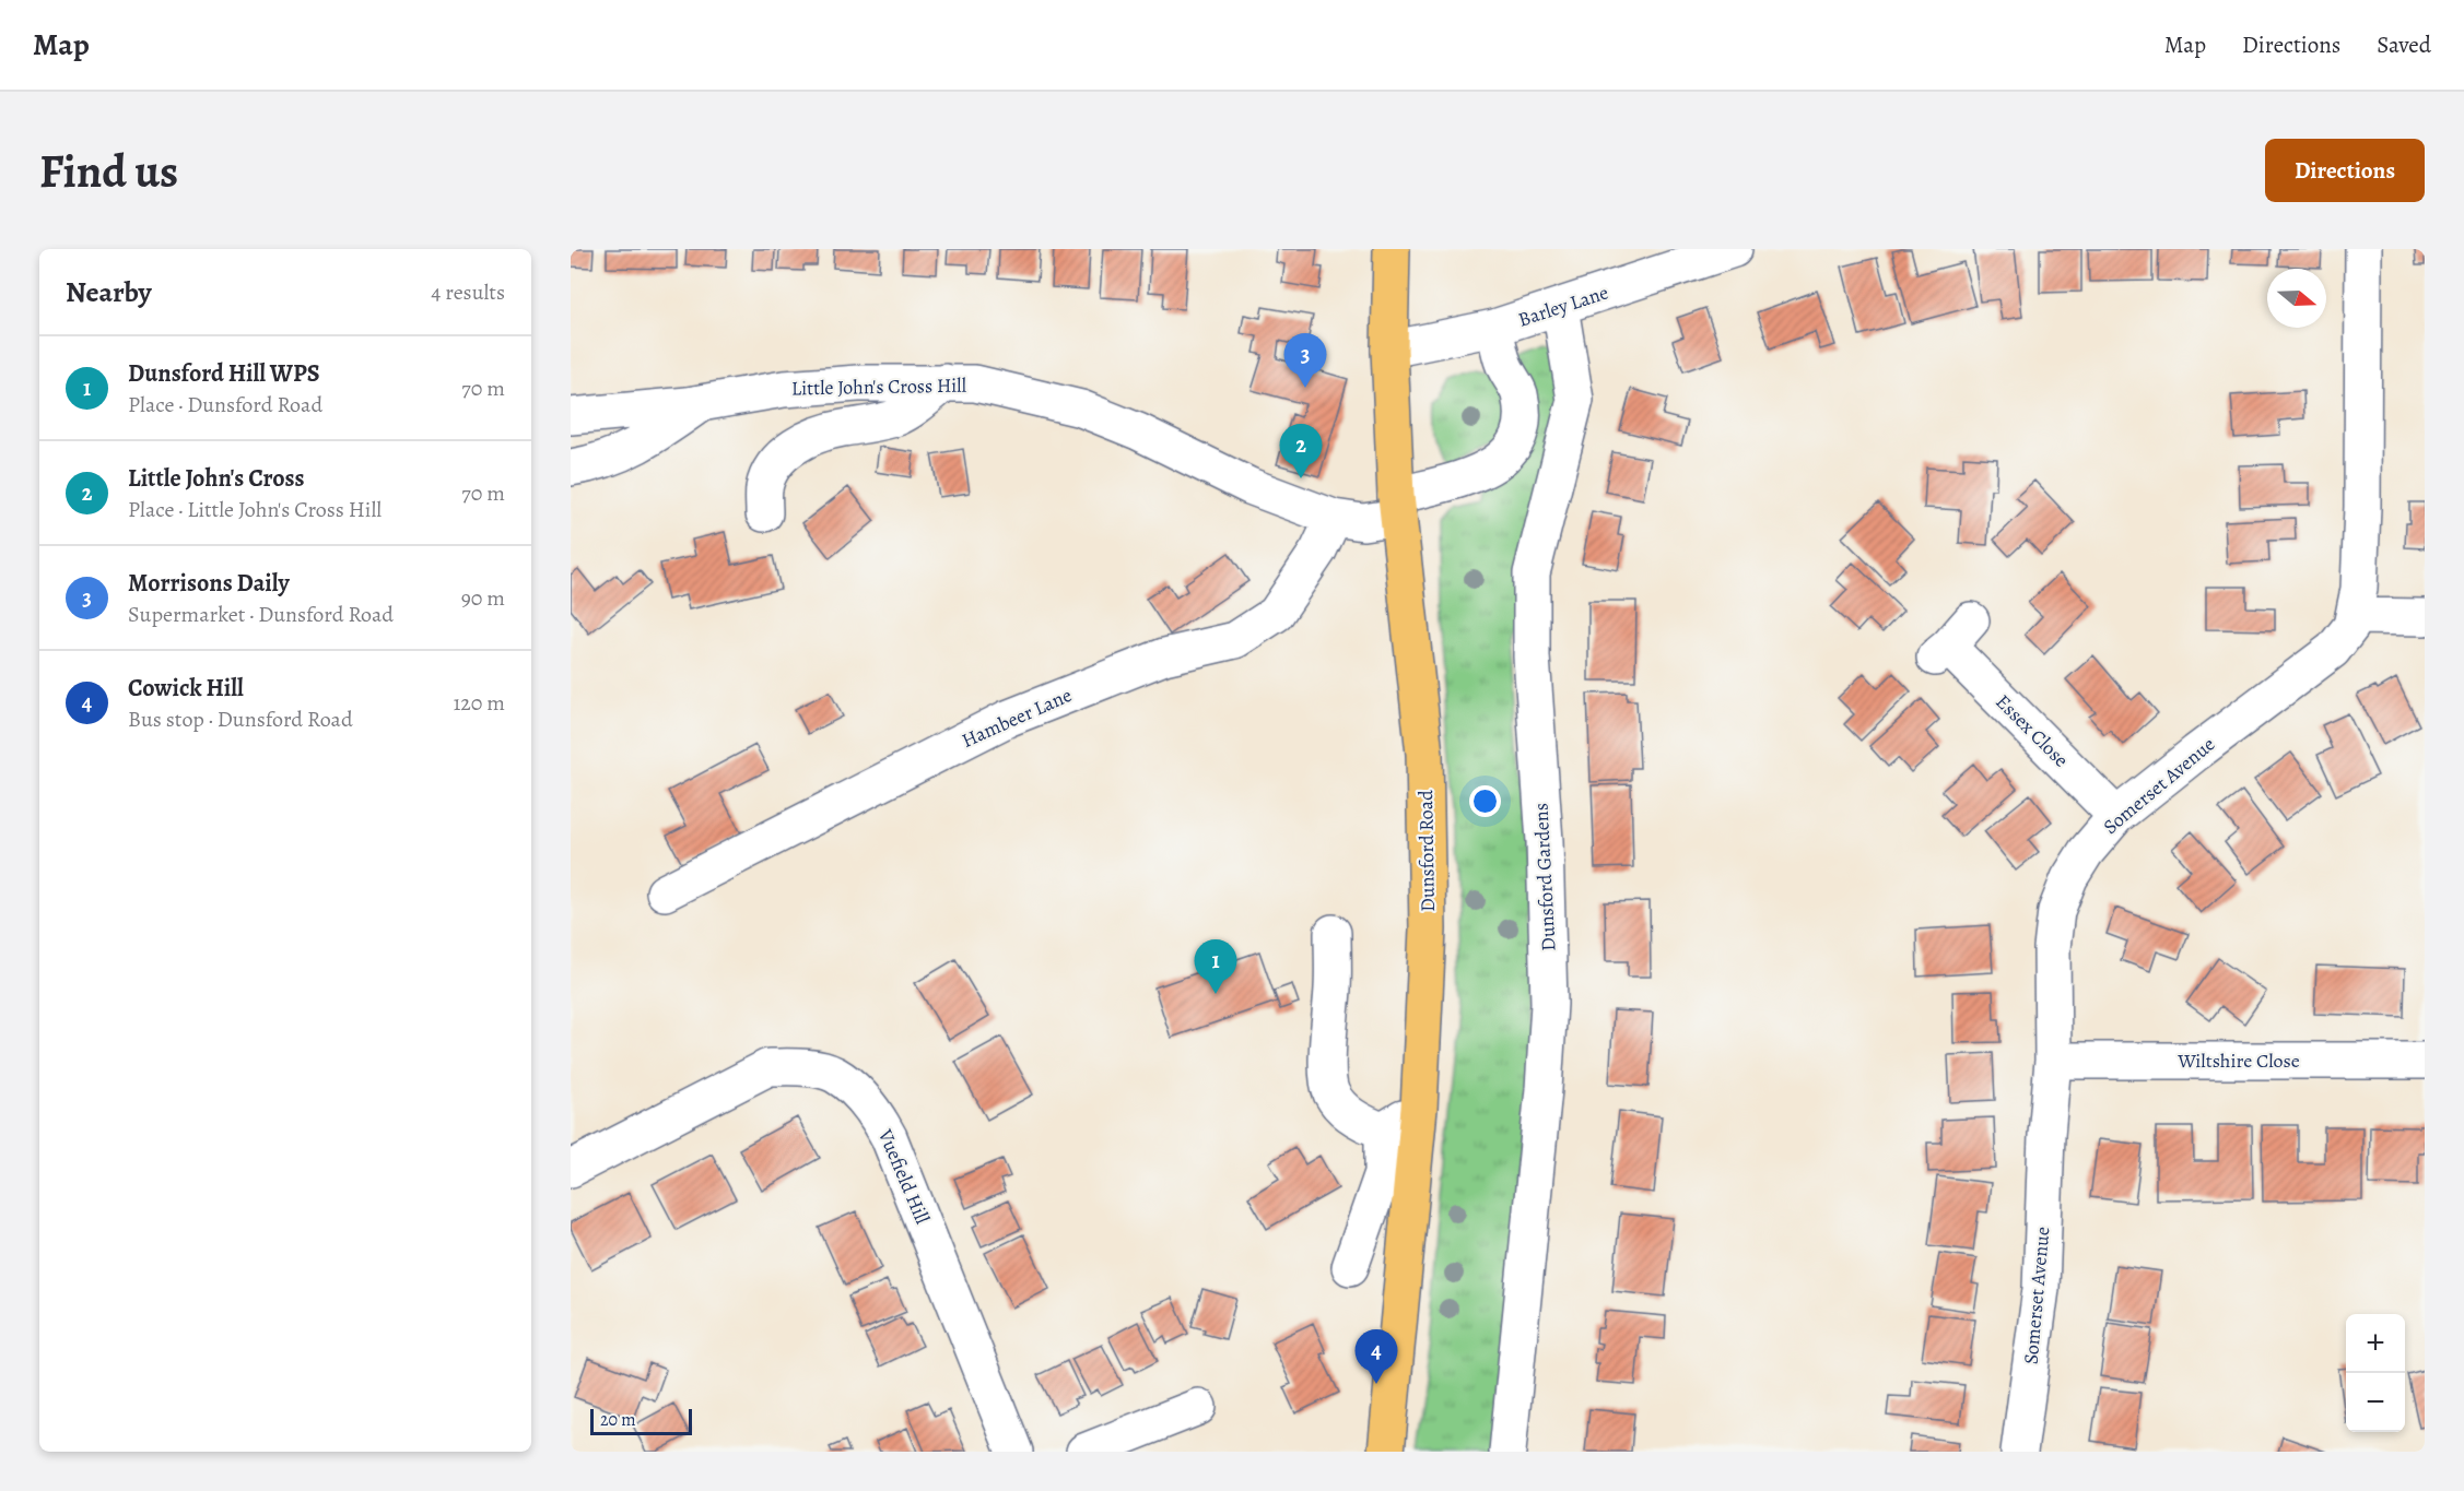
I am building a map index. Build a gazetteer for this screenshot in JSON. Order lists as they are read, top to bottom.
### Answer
{
  "streets": {
    "main road": ["Dunsford Road"],
    "street": [
      "Barley Lane",
      "Little John's Cross Hill",
      "Hambeer Lane",
      "Essex Close",
      "Somerset Avenue",
      "Dunsford Gardens",
      "Wiltshire Close",
      "Vuefield Hill"
    ]
  },
  "crossings": [
    ["Barley Lane", "Little John's Cross Hill"],
    ["Barley Lane", "Dunsford Road"],
    ["Barley Lane", "Dunsford Gardens"],
    ["Little John's Cross Hill", "Hambeer Lane"],
    ["Little John's Cross Hill", "Dunsford Road"],
    ["Essex Close", "Somerset Avenue"],
    ["Somerset Avenue", "Wiltshire Close"]
  ],
  "scale_bar": "20 m",
  "north": "right",
  "page": {
    "header": "Map",
    "nav": ["Map", "Directions", "Saved"],
    "buttons": "Directions",
    "title": "Find us",
    "heading": ["Nearby", "4 results"],
    "pins": [
      "3",
      "2",
      "1",
      "4"
    ],
    "list": [
      {
        "mark": "1",
        "name": "Dunsford Hill WPS",
        "note": "Place · Dunsford Road",
        "value": "70 m"
      },
      {
        "mark": "2",
        "name": "Little John's Cross",
        "note": "Place · Little John's Cross Hill",
        "value": "70 m"
      },
      {
        "mark": "3",
        "name": "Morrisons Daily",
        "note": "Supermarket · Dunsford Road",
        "value": "90 m"
      },
      {
        "mark": "4",
        "name": "Cowick Hill",
        "note": "Bus stop · Dunsford Road",
        "value": "120 m"
      }
    ],
    "map_buttons": ["+", "−"],
    "scale": "20 m"
  }
}
